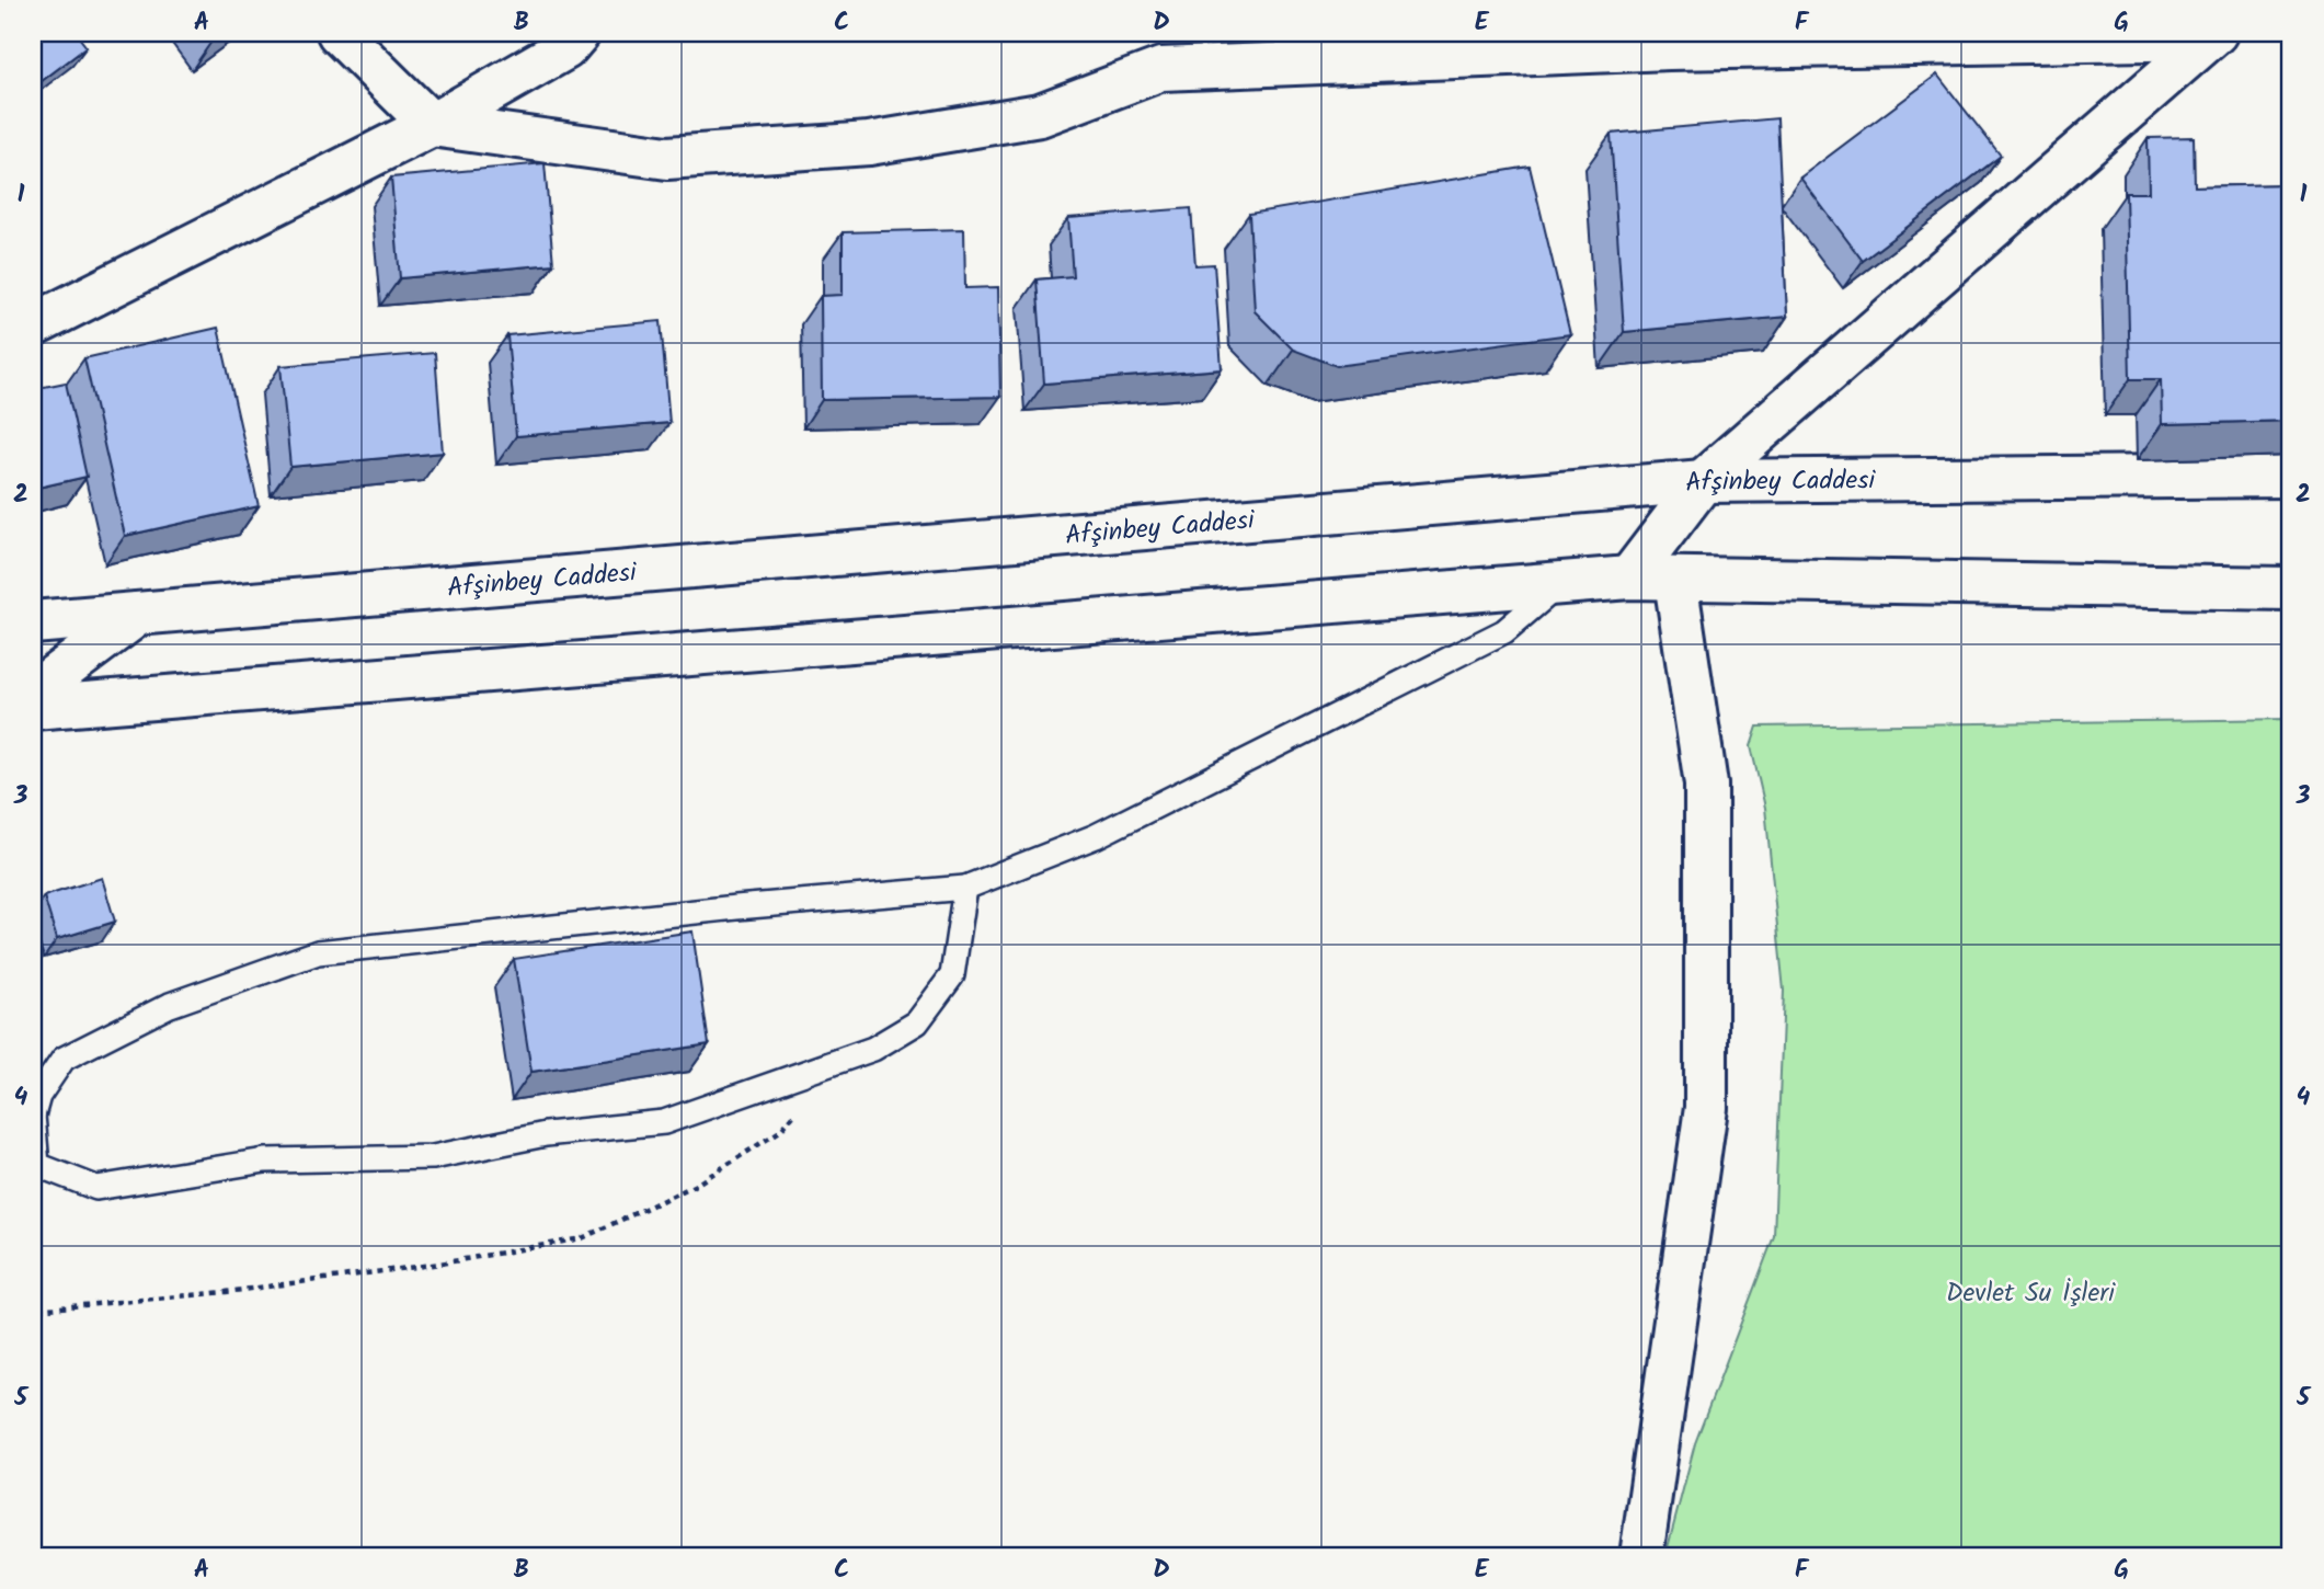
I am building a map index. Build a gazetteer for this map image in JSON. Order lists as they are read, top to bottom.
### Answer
{
  "streets": {
    "main road": ["Afşinbey Caddesi"]
  },
  "parks": ["Devlet Su İşleri"],
  "grid": {
    "columns": [
      "A",
      "B",
      "C",
      "D",
      "E",
      "F",
      "G"
    ],
    "rows": [
      "1",
      "2",
      "3",
      "4",
      "5"
    ]
  }
}
